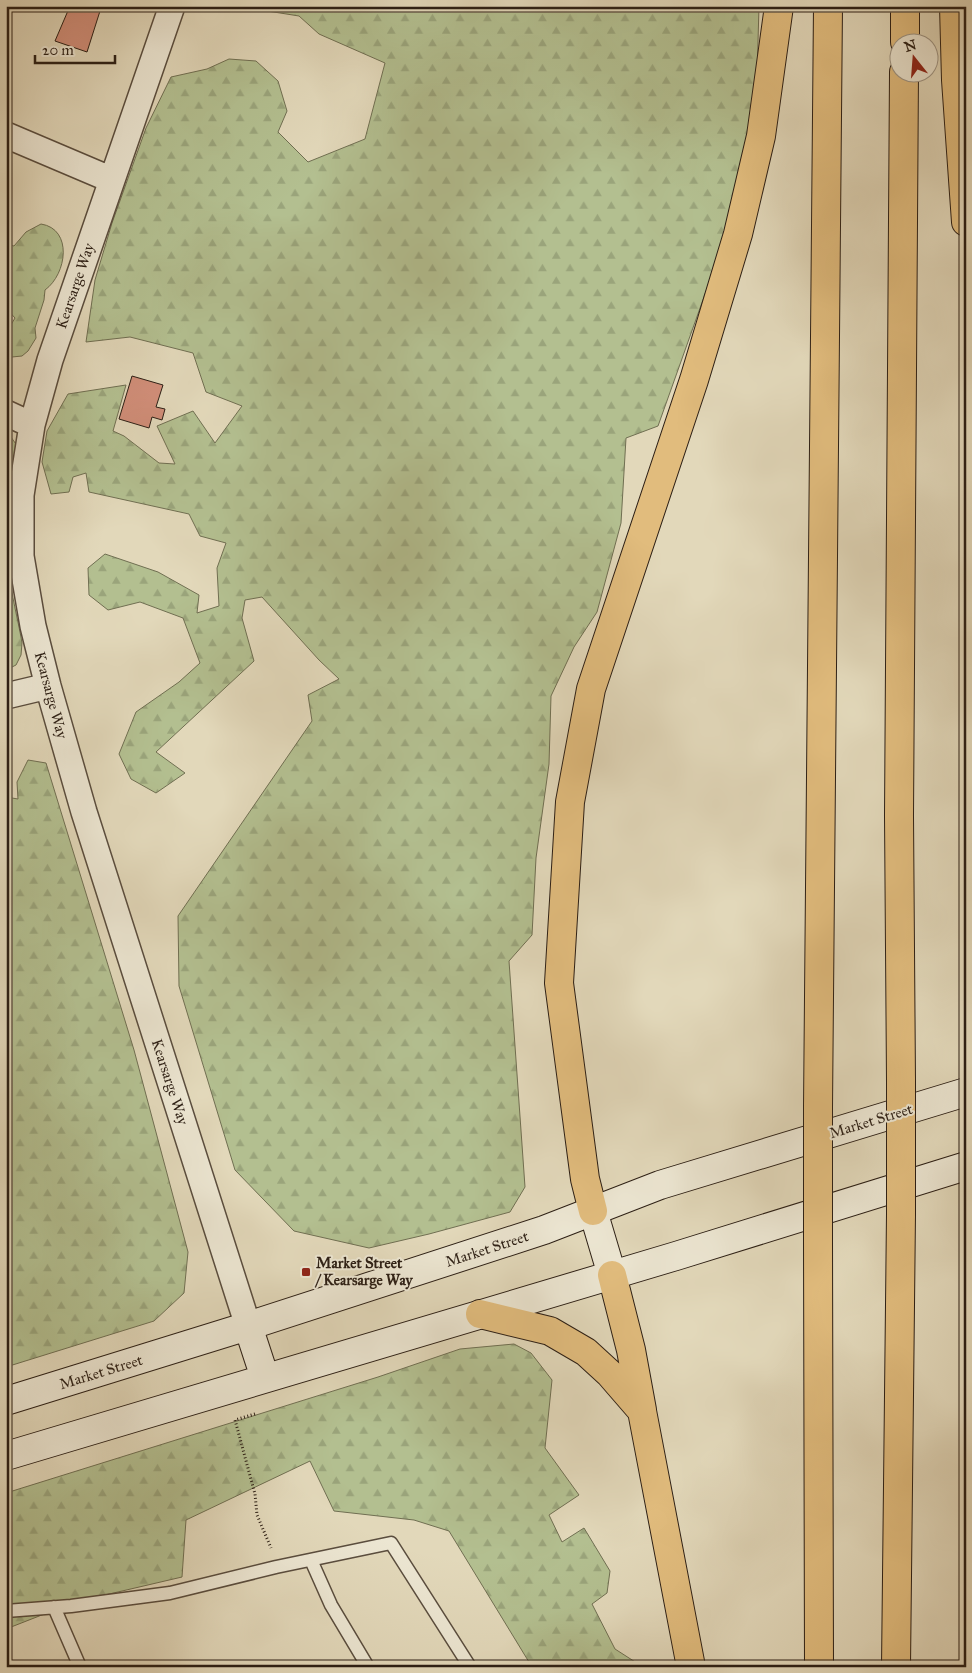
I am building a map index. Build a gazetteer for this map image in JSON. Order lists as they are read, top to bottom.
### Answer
{
  "streets": {
    "main road": ["Kearsarge Way", "Market Street"]
  },
  "crossings": [
    ["Kearsarge Way", "Market Street"]
  ],
  "places": {
    "transit": ["Market Street / Kearsarge Way"]
  },
  "scale_bar": "20 m",
  "north": "top"
}
